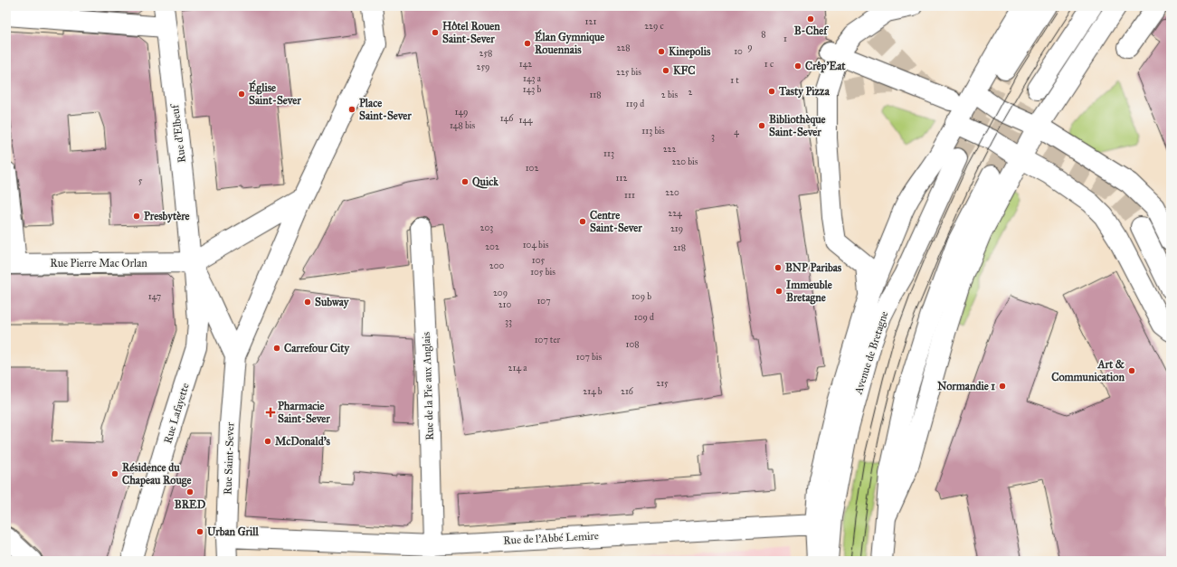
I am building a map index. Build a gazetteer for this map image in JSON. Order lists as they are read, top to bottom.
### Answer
{
  "streets": {
    "street": [
      "Rue d'Elbeuf",
      "Rue Pierre Mac Orlan",
      "Avenue de Bretagne",
      "Rue de la Pie aux Anglais",
      "Rue Lafayette",
      "Rue Saint-Sever",
      "Rue de l'Abbé Lemire"
    ]
  },
  "crossings": [
    ["Rue d'Elbeuf", "Rue Pierre Mac Orlan"],
    ["Rue d'Elbeuf", "Rue Lafayette"],
    ["Rue d'Elbeuf", "Rue Saint-Sever"],
    ["Rue Pierre Mac Orlan", "Rue Lafayette"],
    ["Rue Pierre Mac Orlan", "Rue Saint-Sever"],
    ["Rue de la Pie aux Anglais", "Rue de l'Abbé Lemire"],
    ["Rue Lafayette", "Rue Saint-Sever"],
    ["Rue Saint-Sever", "Rue de l'Abbé Lemire"]
  ],
  "places": {
    "other": [
      "B-Chef",
      "Hôtel Rouen Saint-Sever",
      "Élan Gymnique Rouennais",
      "Kinepolis",
      "Crêp'Eat",
      "KFC",
      "Tasty Pizza",
      "Église Saint-Sever",
      "Place Saint-Sever",
      "Bibliothèque Saint-Sever",
      "Quick",
      "Presbytère",
      "Centre Saint-Sever",
      "BNP Paribas",
      "Immeuble Bretagne",
      "Subway",
      "Carrefour City",
      "Art & Communication",
      "Normandie 1",
      "McDonald's",
      "Résidence du Chapeau Rouge",
      "BRED",
      "Urban Grill"
    ],
    "health": ["Pharmacie Saint-Sever"]
  },
  "house_numbers": [
    "121",
    "229 c",
    "8",
    "1",
    "9",
    "228",
    "10",
    "258",
    "142",
    "1 c",
    "259",
    "225 bis",
    "143 a",
    "1 t",
    "143 b",
    "2",
    "118",
    "2 bis",
    "119 d",
    "149",
    "146",
    "144",
    "148 bis",
    "113 bis",
    "4",
    "3",
    "222",
    "113",
    "220 bis",
    "102",
    "112",
    "5",
    "220",
    "111",
    "224",
    "203",
    "219",
    "104 bis",
    "202",
    "218",
    "105",
    "200",
    "105 bis",
    "209",
    "147",
    "109 b",
    "107",
    "210",
    "109 d",
    "33",
    "107 ter",
    "108",
    "107 bis",
    "214 a",
    "215",
    "214 b",
    "216"
  ]
}
